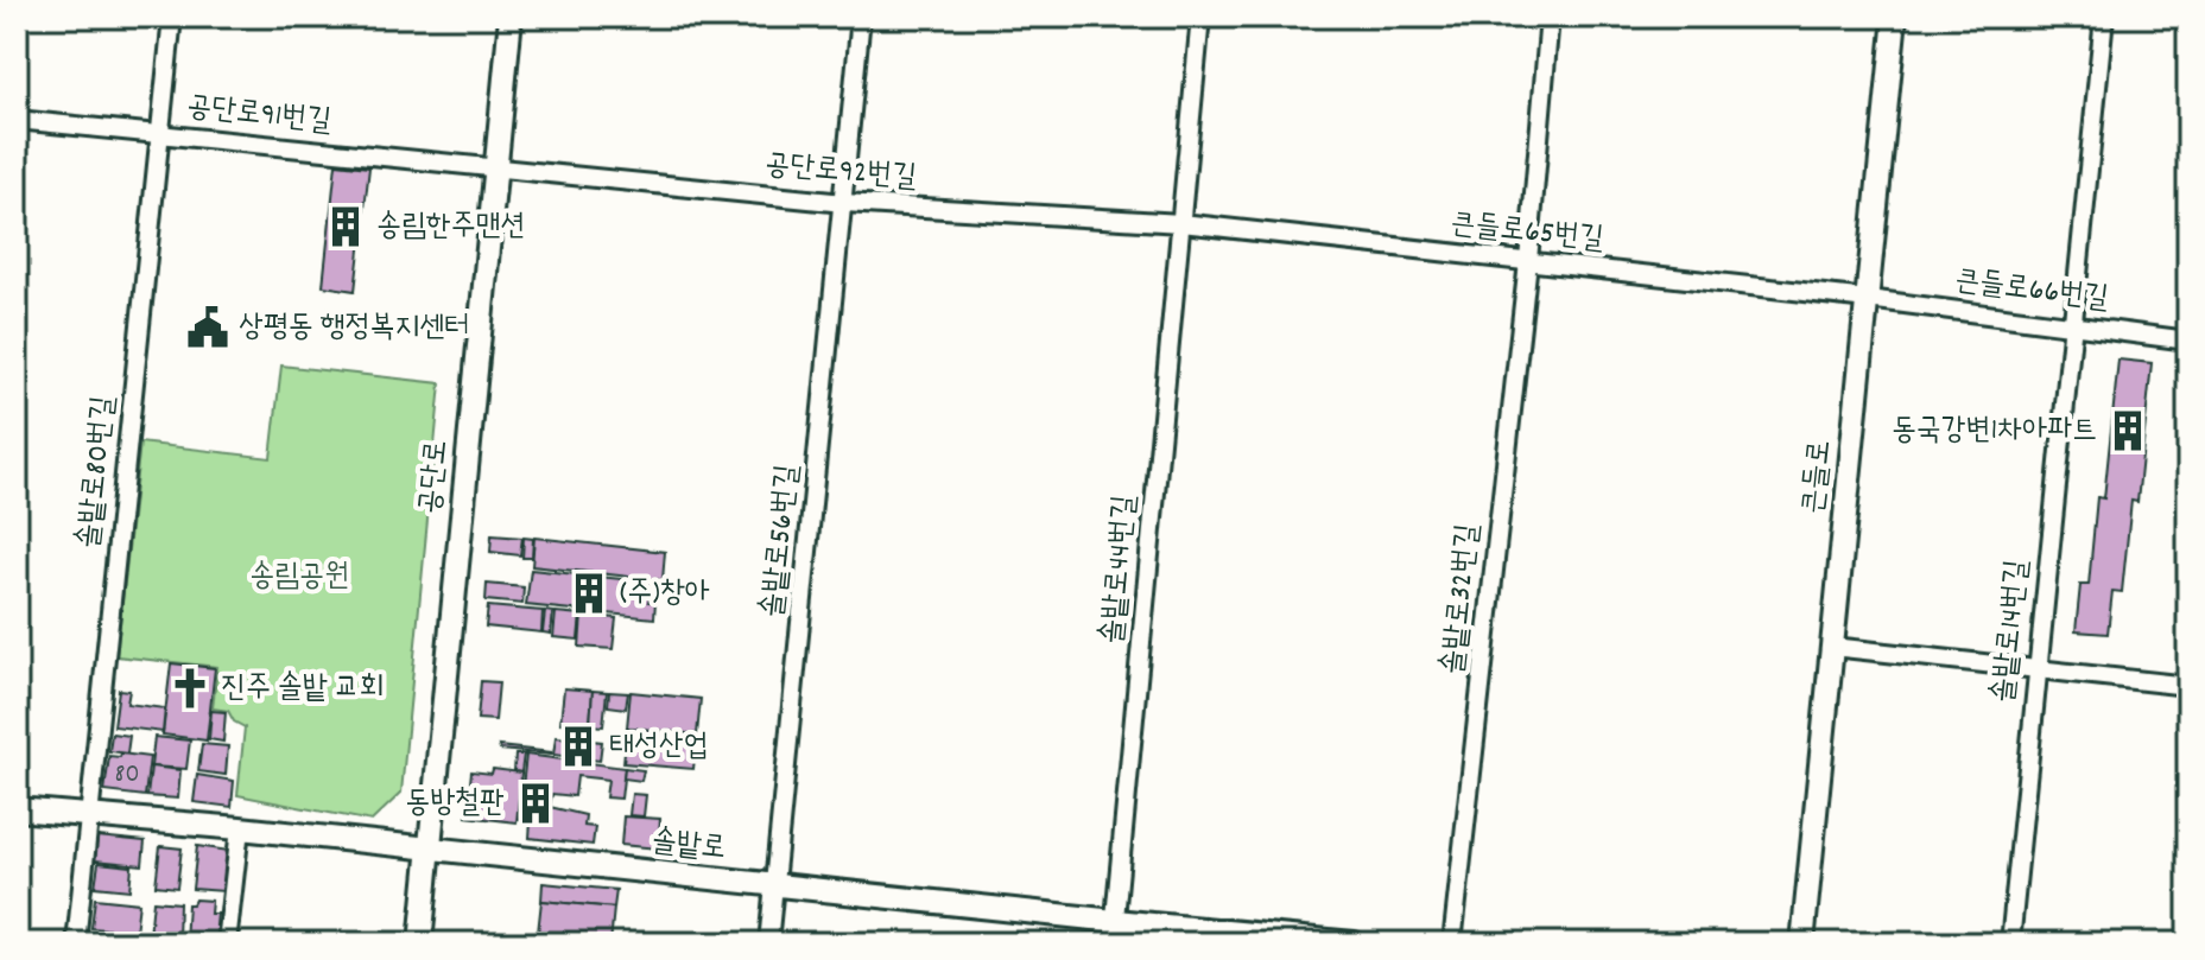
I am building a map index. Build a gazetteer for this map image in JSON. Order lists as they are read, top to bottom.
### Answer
{
  "streets": {
    "street": [
      "공단로91번길",
      "공단로92번길",
      "큰들로65번길",
      "큰들로66번길",
      "솔밭로80번길",
      "공단로",
      "큰들로",
      "솔밭로56번길",
      "솔밭로44번길",
      "솔밭로32번길",
      "솔밭로14번길",
      "솔밭로"
    ]
  },
  "crossings": [
    ["공단로91번길", "공단로92번길"],
    ["공단로91번길", "솔밭로80번길"],
    ["공단로91번길", "공단로"],
    ["공단로92번길", "큰들로65번길"],
    ["공단로92번길", "공단로"],
    ["공단로92번길", "솔밭로56번길"],
    ["공단로92번길", "솔밭로44번길"],
    ["큰들로65번길", "큰들로66번길"],
    ["큰들로65번길", "큰들로"],
    ["큰들로65번길", "솔밭로44번길"],
    ["큰들로65번길", "솔밭로32번길"],
    ["큰들로66번길", "큰들로"],
    ["큰들로66번길", "솔밭로14번길"],
    ["솔밭로80번길", "솔밭로"],
    ["공단로", "솔밭로"],
    ["솔밭로56번길", "솔밭로"],
    ["솔밭로44번길", "솔밭로"]
  ],
  "parks": ["송림공원"],
  "places": {
    "building": [
      "송림한주맨션",
      "동국강변1차아파트",
      "(주)창아",
      "태성산업",
      "동방철판"
    ],
    "public building": ["상평동 행정복지센터"],
    "church": ["진주 솔밭 교회"]
  },
  "house_numbers": ["80"]
}
